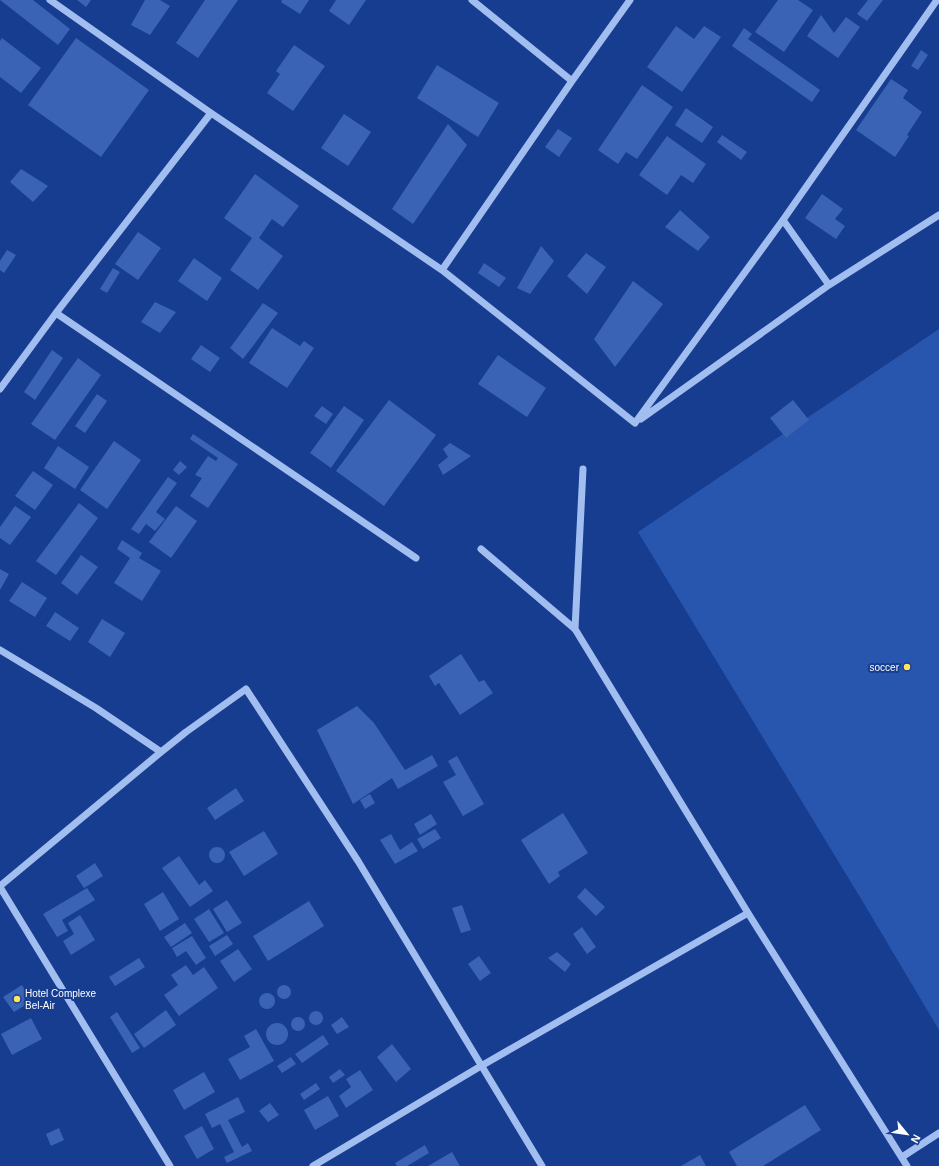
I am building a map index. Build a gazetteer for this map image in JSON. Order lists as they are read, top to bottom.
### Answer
{
  "places": ["soccer", "Hotel Complexe Bel-Air"],
  "north": "bottom right"
}
